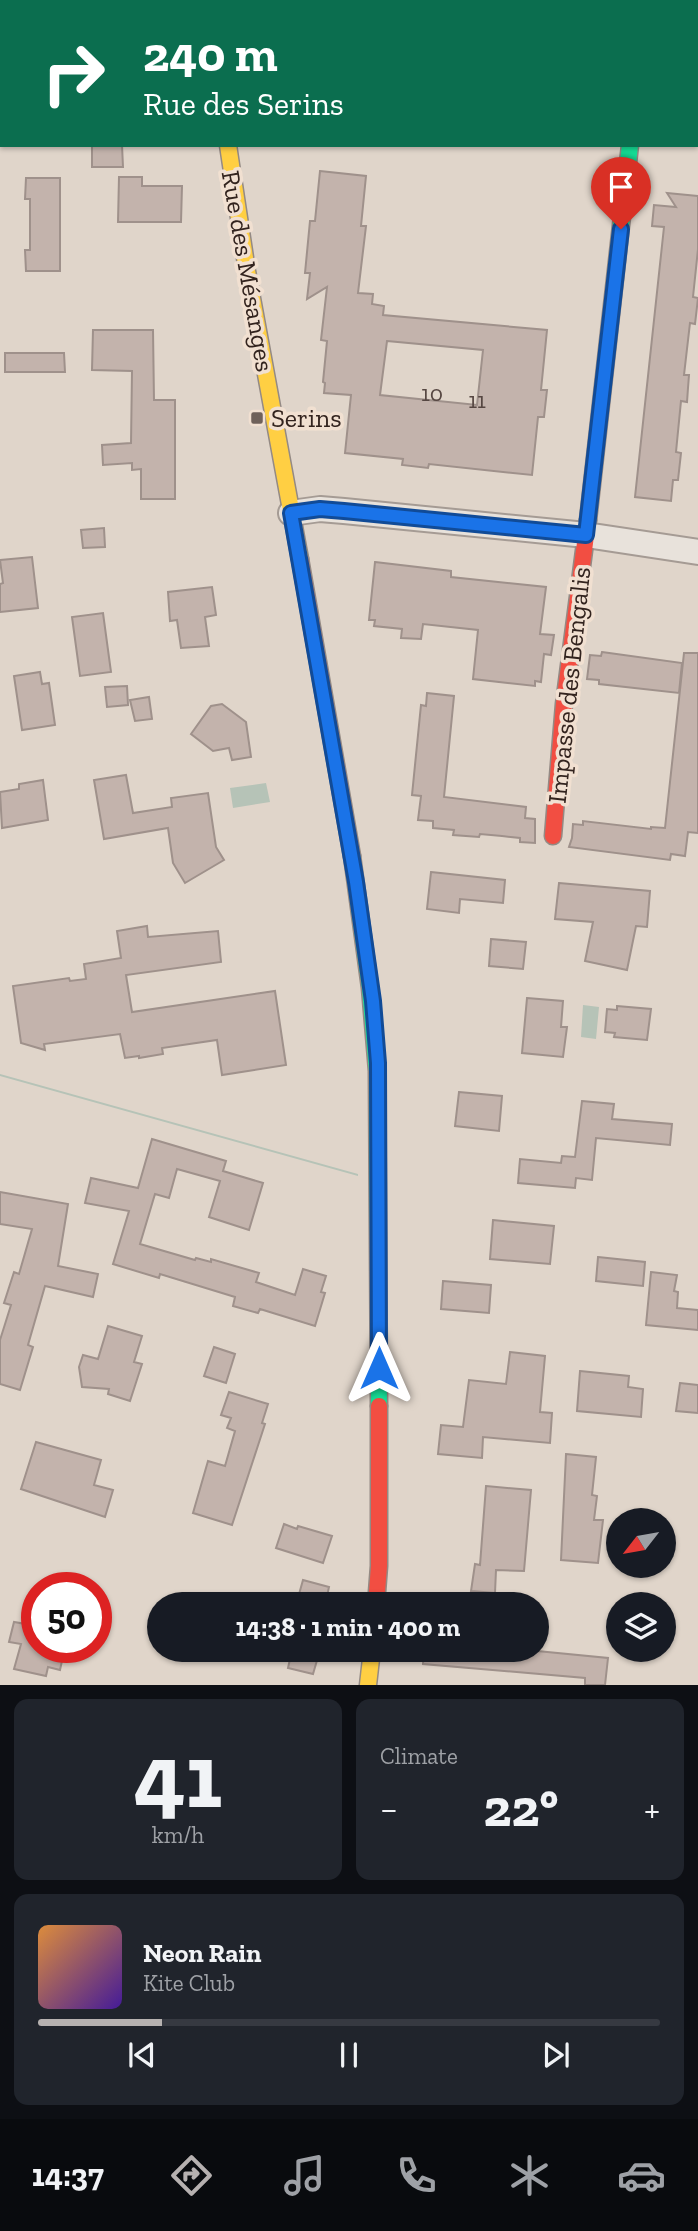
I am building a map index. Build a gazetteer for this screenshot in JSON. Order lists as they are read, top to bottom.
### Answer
{
  "streets": {
    "main road": ["Rue des Mésanges", "Impasse des Bengalis"]
  },
  "places": {
    "transit": ["Serins"]
  },
  "house_numbers": ["10", "11"],
  "north": "bottom left",
  "page": {
    "turn": ["240 m", "Rue des Serins"],
    "limit": "50",
    "trip": "14:38 · 1 min · 400 m",
    "tile": [
      ["41", "km/h"],
      "Climate"
    ],
    "heat": ["−", "22°", "+"],
    "song": ["Neon Rain", "Kite Club"],
    "tabs": "14:37"
  }
}
